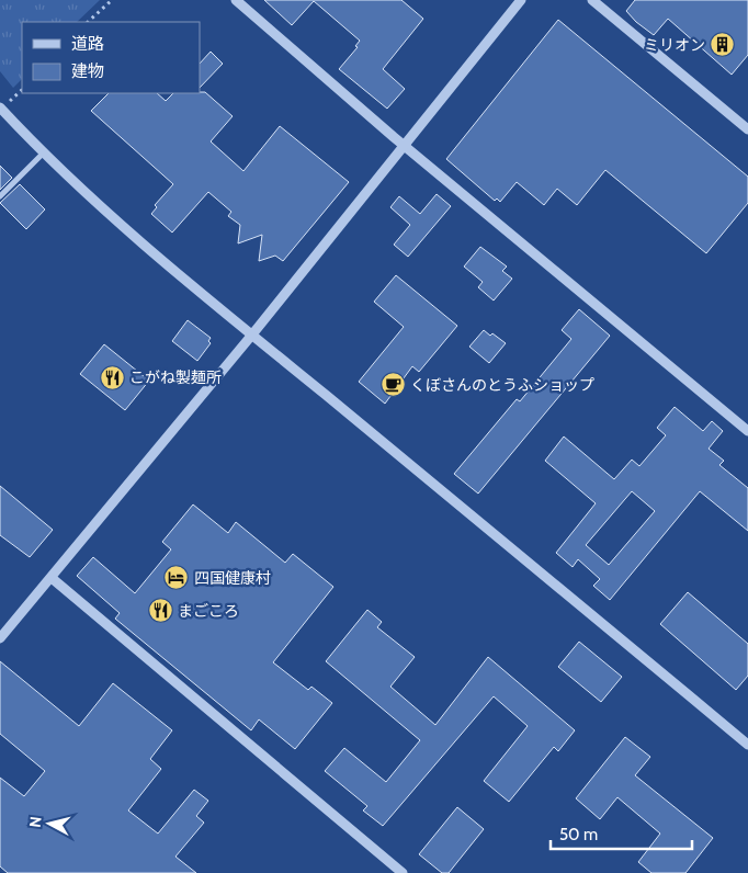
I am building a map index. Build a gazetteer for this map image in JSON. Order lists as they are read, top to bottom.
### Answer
{
  "places": {
    "building": ["ミリオン"],
    "restaurant": ["こがね製麺所", "まごころ"],
    "cafe": ["くぼさんのとうふショップ"],
    "hotel": ["四国健康村"]
  },
  "legend": ["道路", "建物"],
  "scale_bar": "50 m",
  "north": "left"
}
